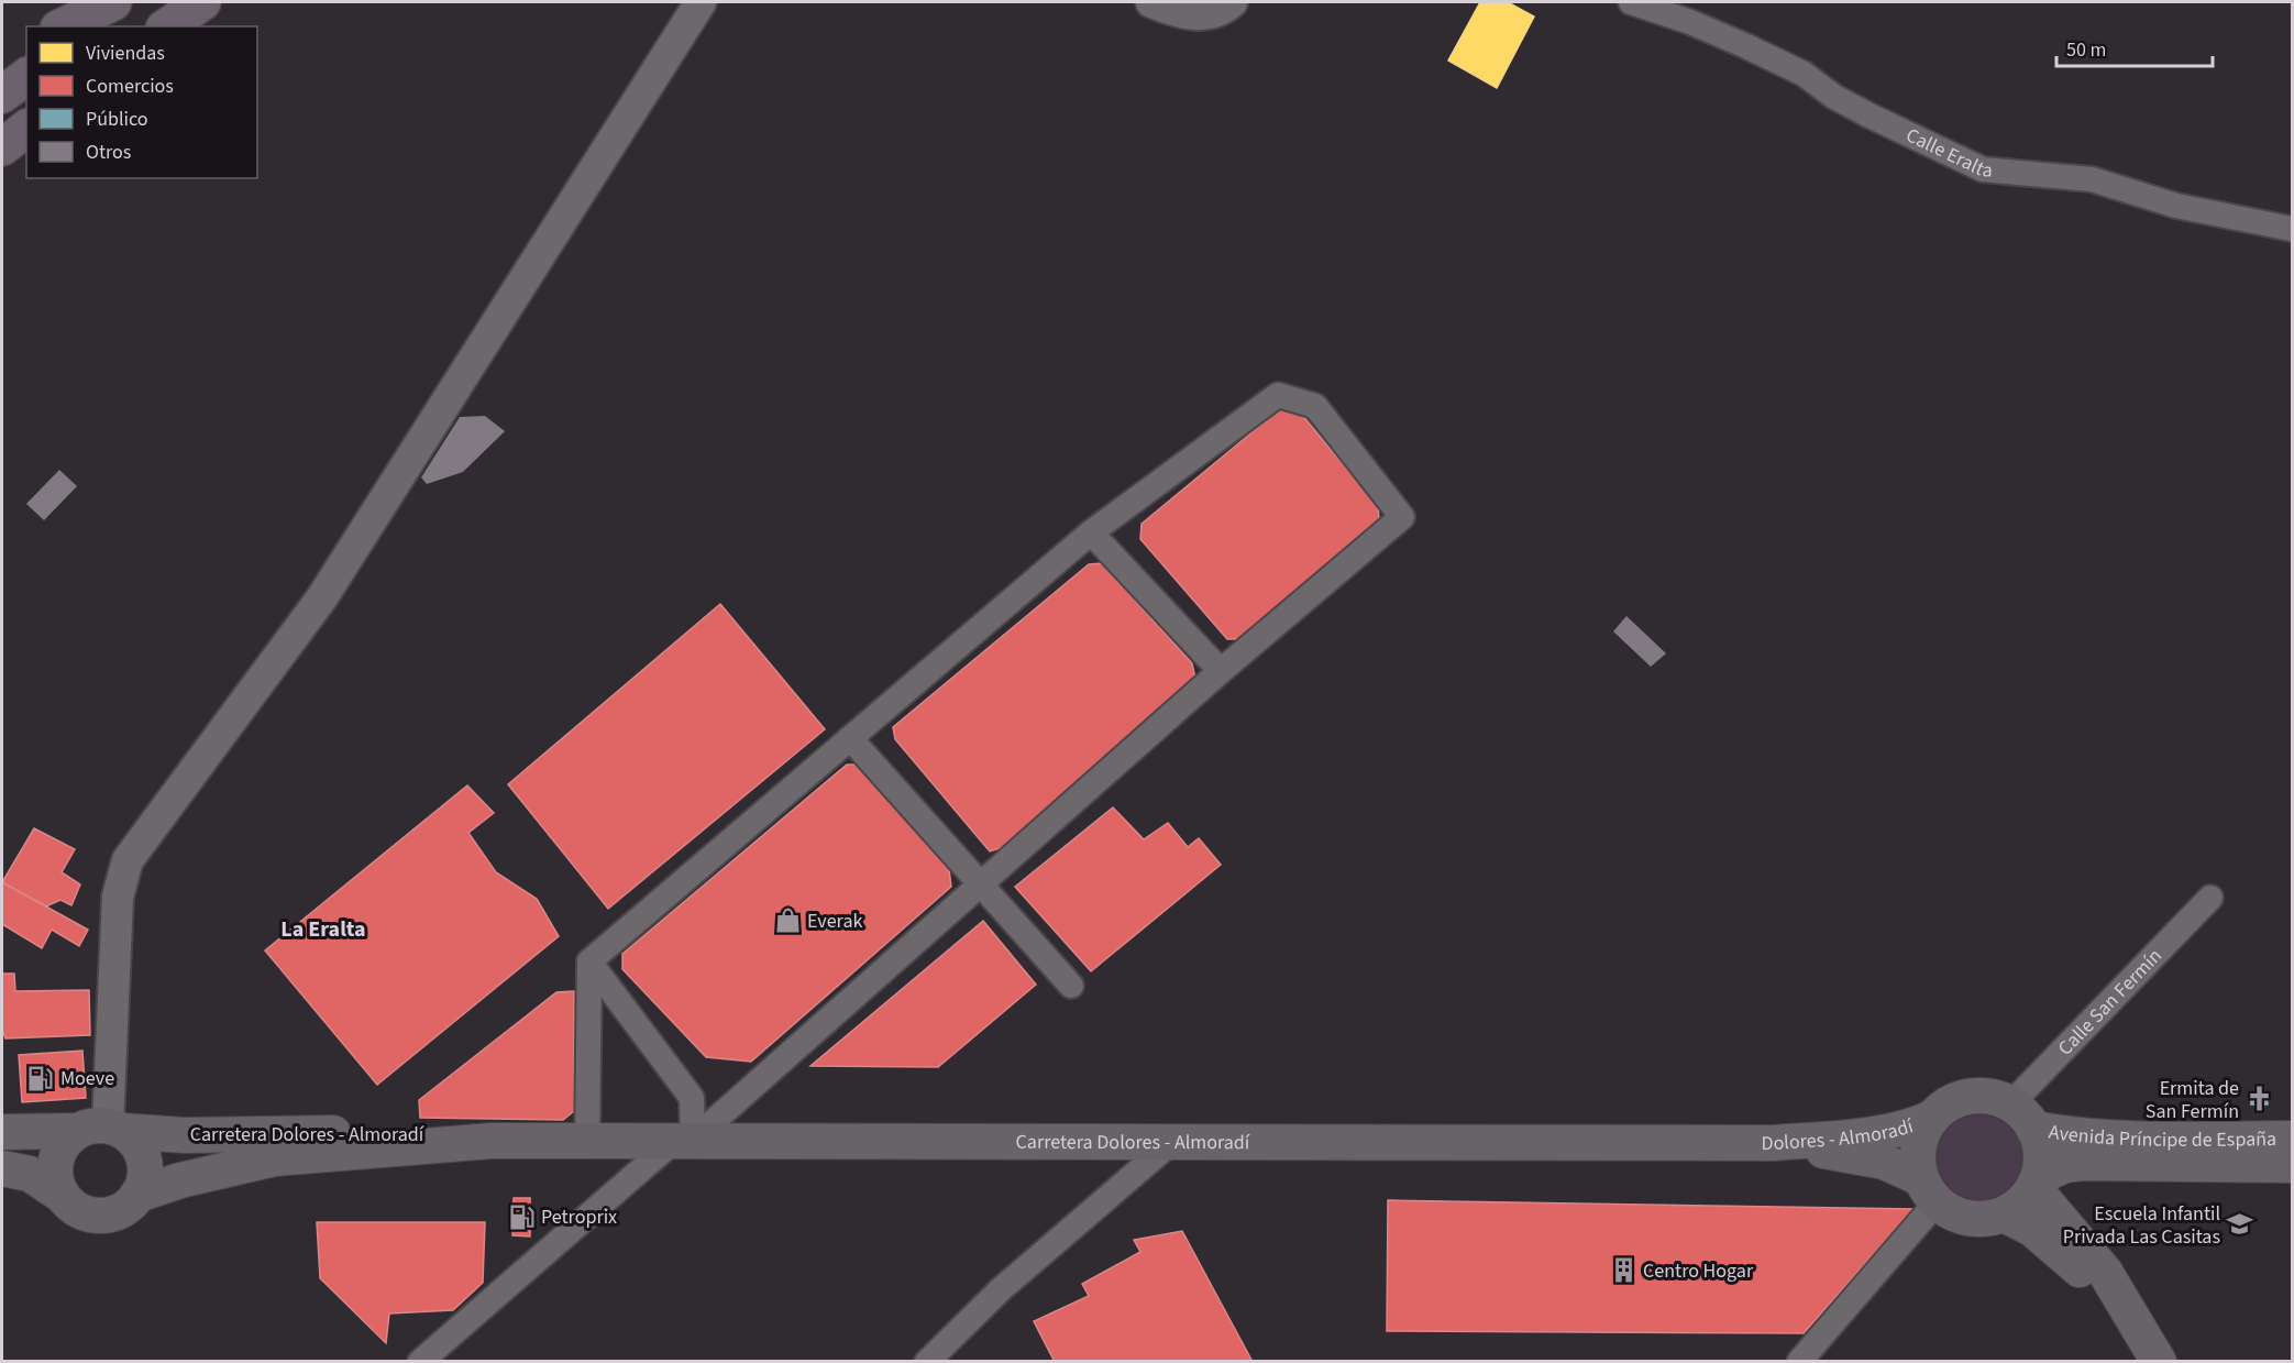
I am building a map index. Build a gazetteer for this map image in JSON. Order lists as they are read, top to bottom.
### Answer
{
  "streets": {
    "main road": ["Carretera Dolores - Almoradí", "Dolores - Almoradí", "Avenida Príncipe de España"],
    "street": ["Calle Eralta", "Calle San Fermín"]
  },
  "crossings": [
    ["Calle San Fermín", "Dolores - Almoradí"],
    ["Calle San Fermín", "Avenida Príncipe de España"],
    ["Carretera Dolores - Almoradí", "Dolores - Almoradí"],
    ["Dolores - Almoradí", "Avenida Príncipe de España"]
  ],
  "districts": ["La Eralta"],
  "places": {
    "shop": ["Everak"],
    "fuel station": ["Moeve", "Petroprix"],
    "church": ["Ermita de San Fermín"],
    "school or university": ["Escuela Infantil Privada Las Casitas"],
    "building": ["Centro Hogar"]
  },
  "legend": [
    "Viviendas",
    "Comercios",
    "Público",
    "Otros"
  ],
  "scale_bar": "50 m"
}
